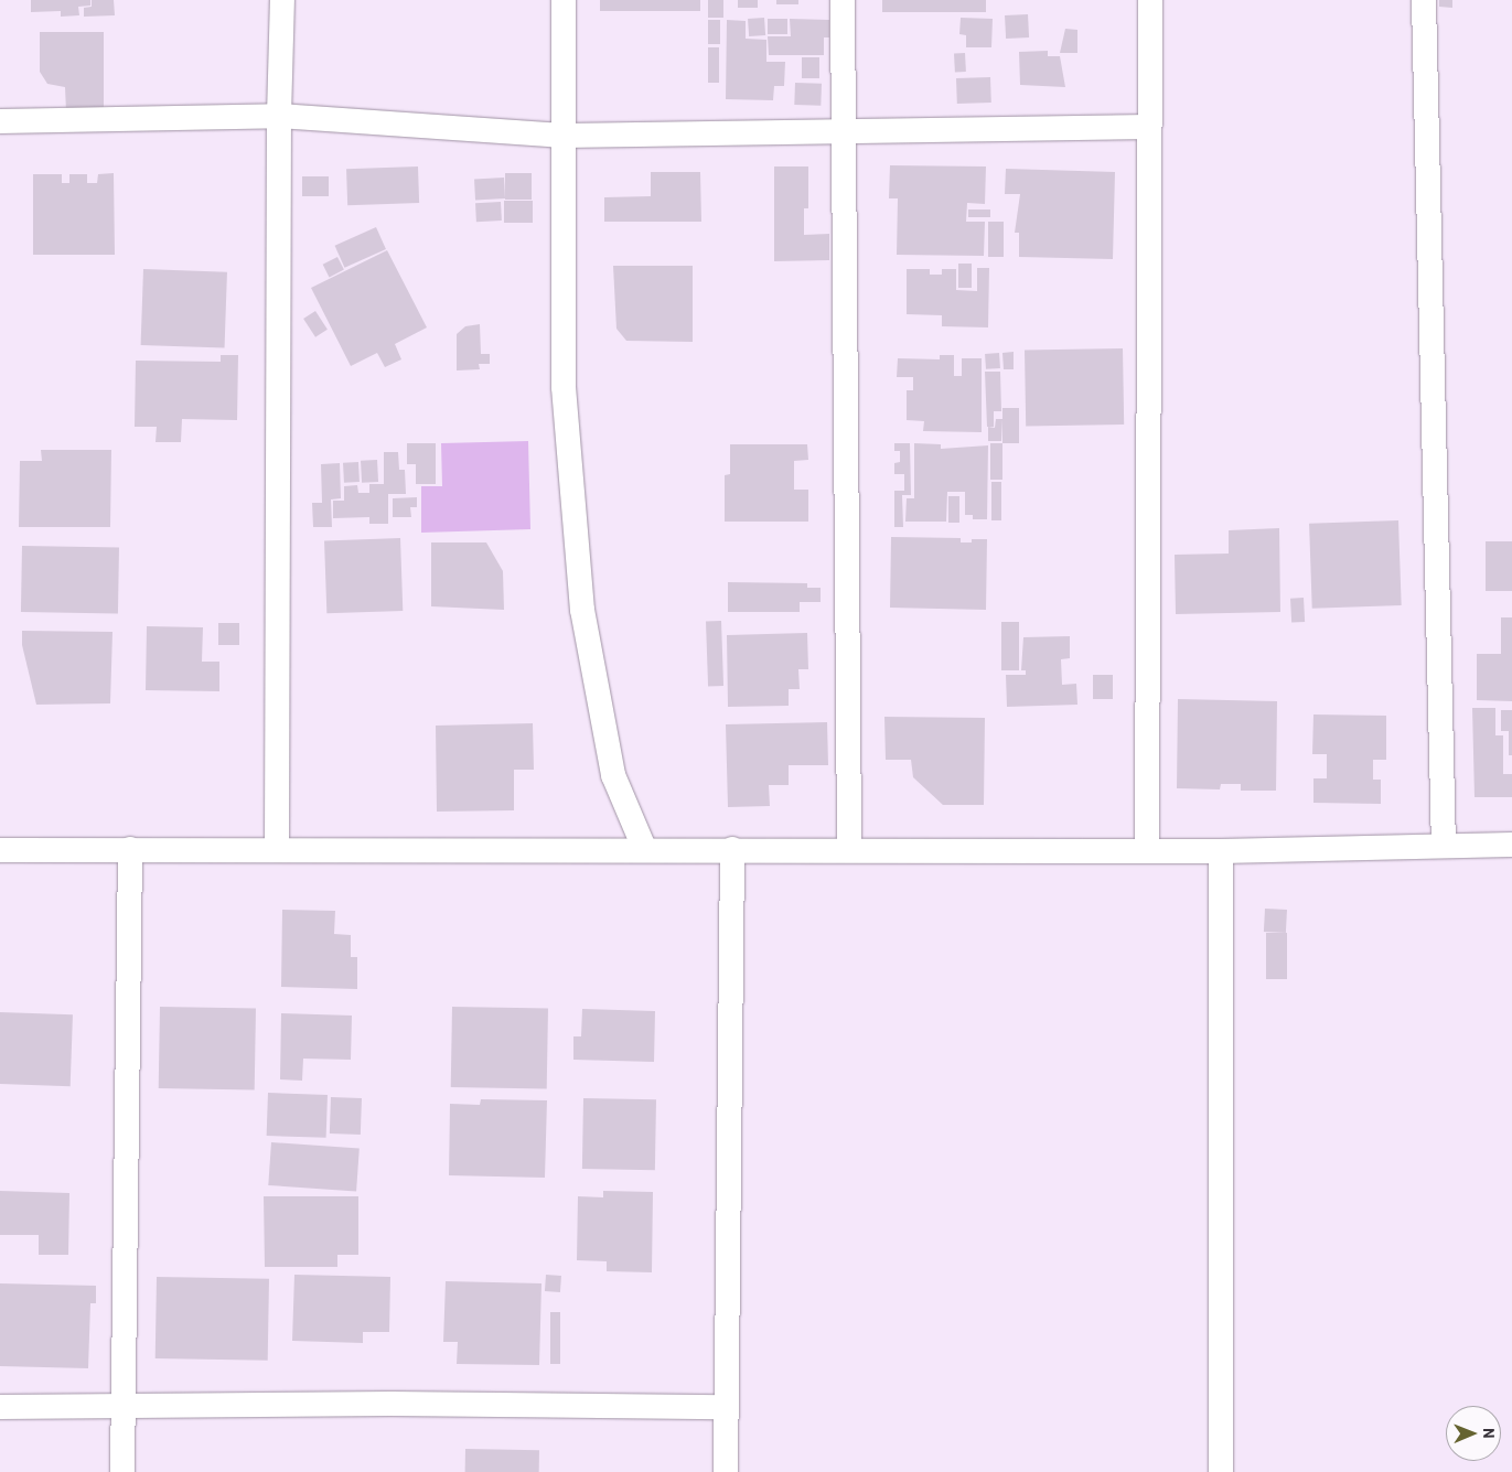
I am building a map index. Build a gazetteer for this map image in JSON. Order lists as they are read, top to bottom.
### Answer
{
  "north": "right"
}
